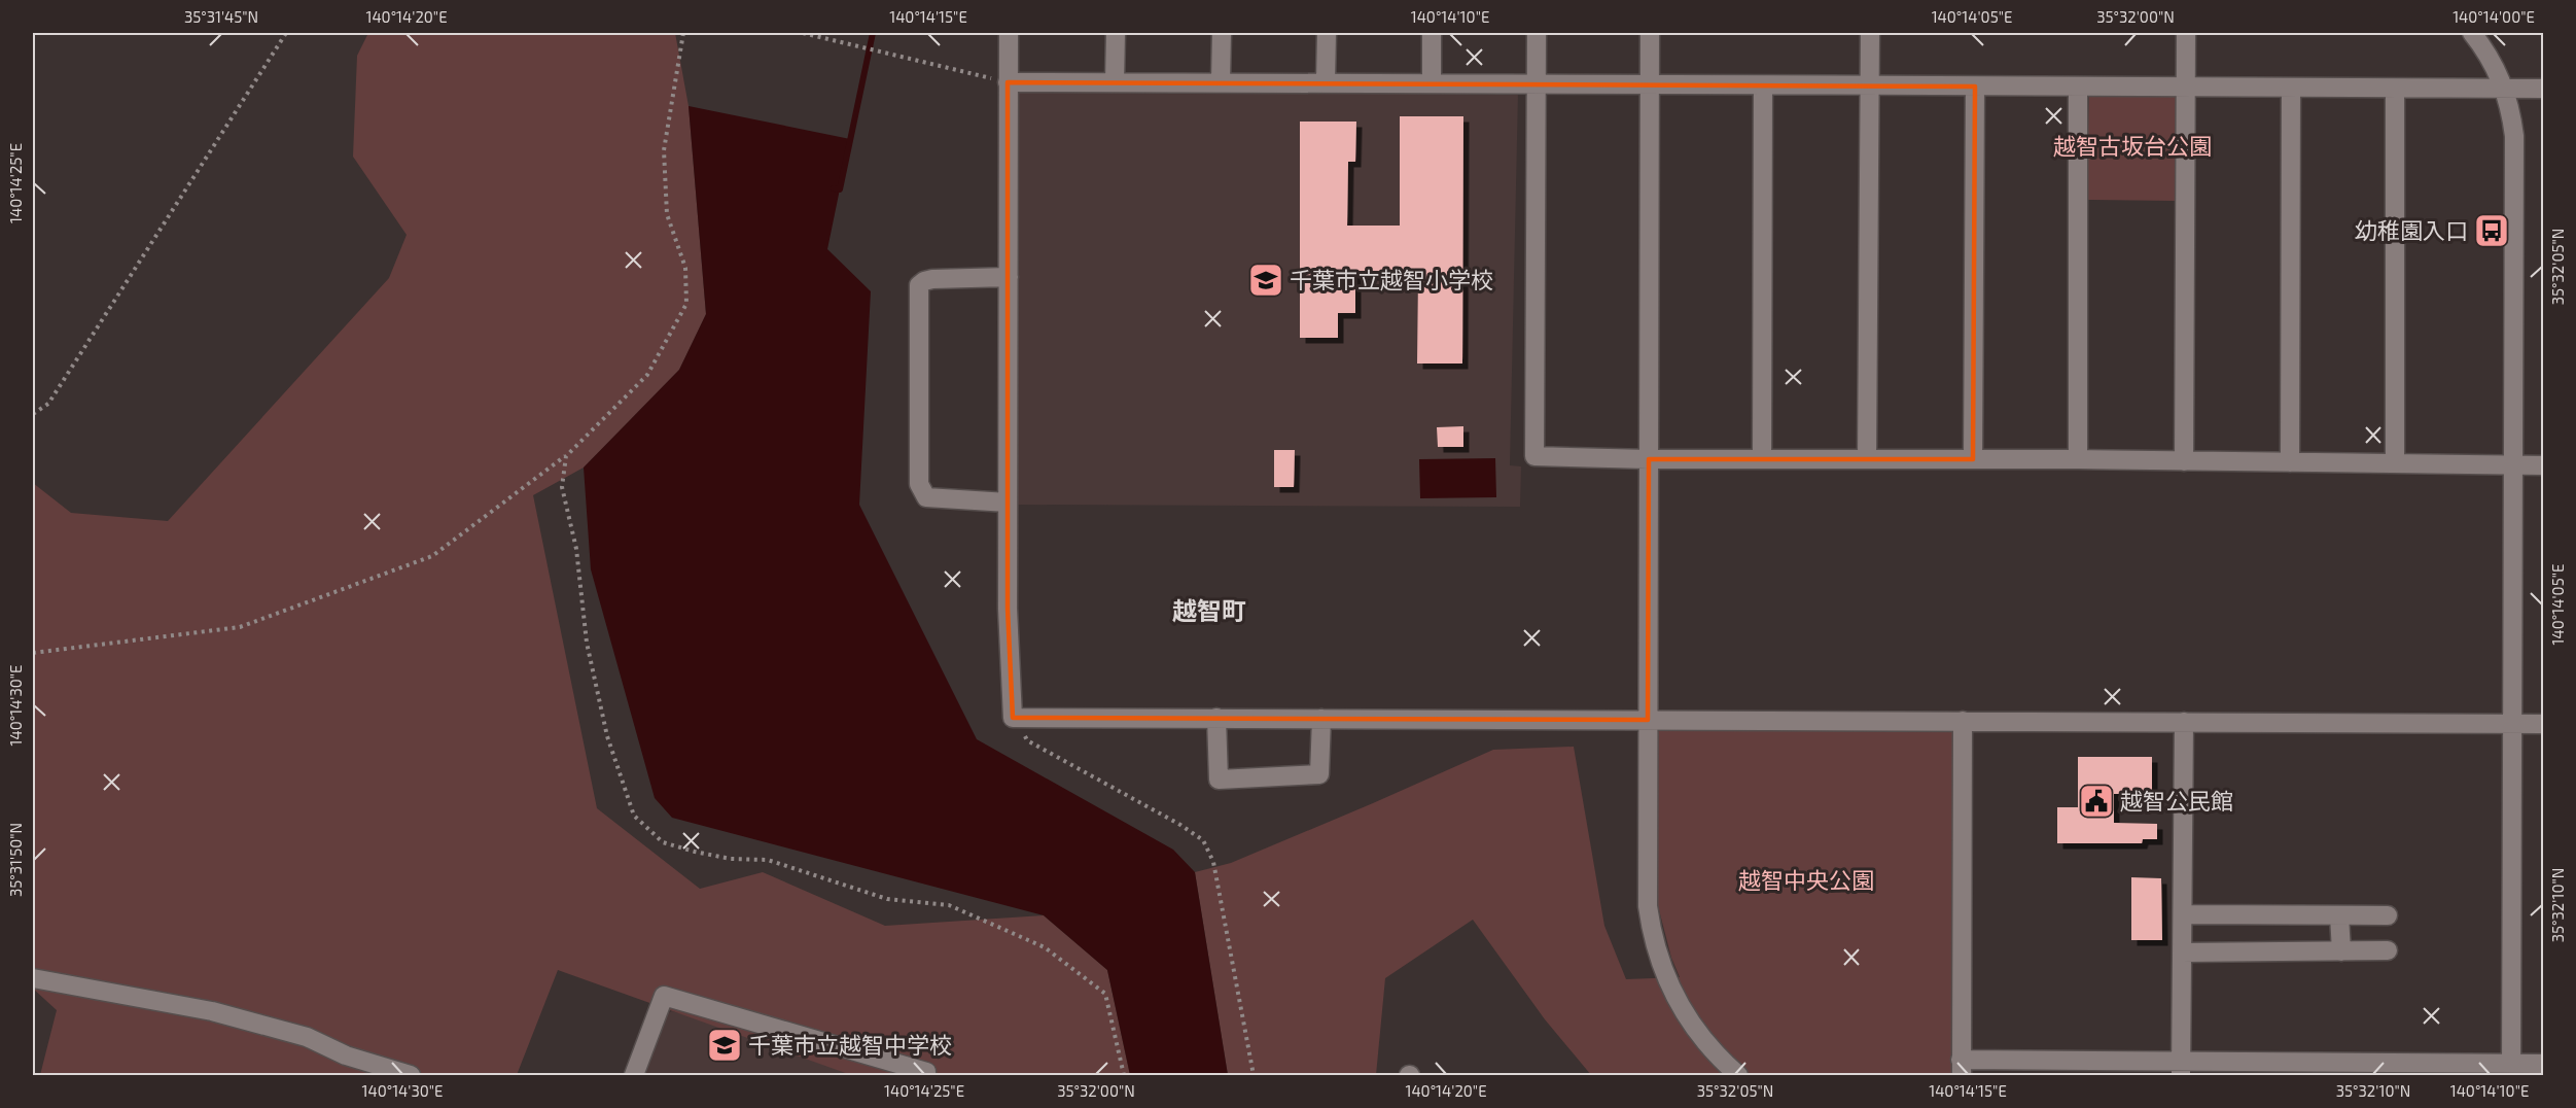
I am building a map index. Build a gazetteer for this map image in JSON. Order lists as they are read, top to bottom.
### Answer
{
  "districts": ["越智町"],
  "parks": ["越智古坂台公園", "越智中央公園"],
  "places": {
    "bus stop": ["幼稚園入口"],
    "school or university": ["千葉市立越智小学校", "千葉市立越智中学校"],
    "public building": ["越智公民館"]
  },
  "coordinates": [
    "35°31'45\"N",
    "140°14'20\"E",
    "140°14'15\"E",
    "140°14'10\"E",
    "140°14'05\"E",
    "35°32'00\"N",
    "140°14'00\"E",
    "140°14'25\"E",
    "35°32'05\"N",
    "140°14'30\"E",
    "35°31'50\"N",
    "35°32'10\"N"
  ]
}
